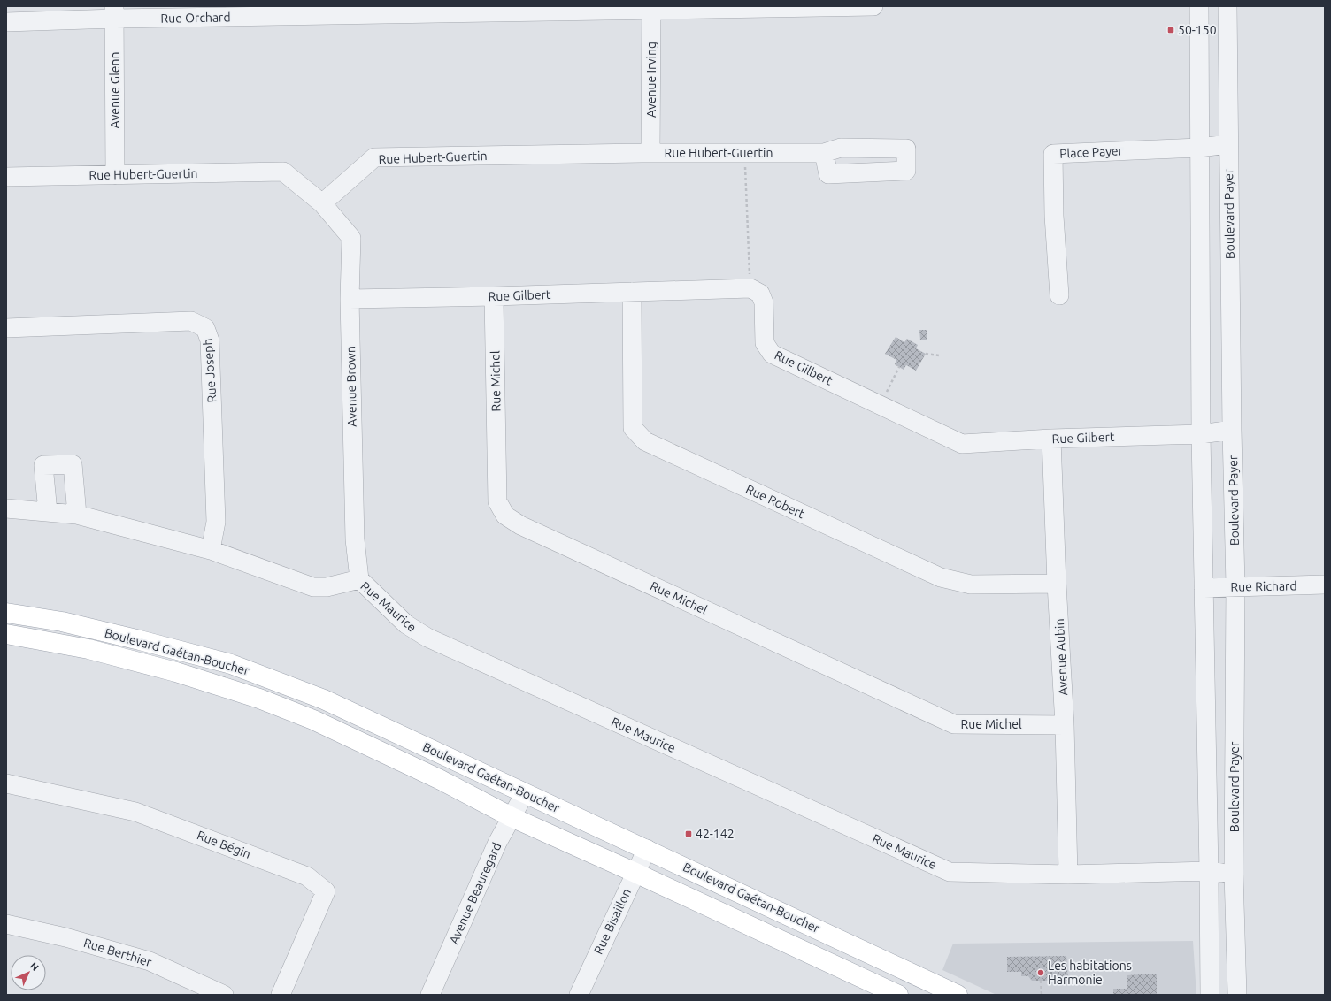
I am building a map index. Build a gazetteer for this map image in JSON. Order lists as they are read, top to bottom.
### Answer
{
  "streets": {
    "main road": ["Boulevard Gaétan-Boucher"],
    "street": [
      "Rue Orchard",
      "Avenue Irving",
      "Avenue Glenn",
      "Place Payer",
      "Rue Hubert-Guertin",
      "Boulevard Payer",
      "Rue Gilbert",
      "Rue Joseph",
      "Rue Michel",
      "Avenue Brown",
      "Rue Robert",
      "Rue Richard",
      "Rue Maurice",
      "Avenue Aubin",
      "Rue Bégin",
      "Avenue Beauregard",
      "Rue Bisaillon",
      "Rue Berthier"
    ]
  },
  "crossings": [
    ["Rue Orchard", "Avenue Irving"],
    ["Rue Orchard", "Avenue Glenn"],
    ["Avenue Irving", "Rue Hubert-Guertin"],
    ["Avenue Glenn", "Rue Hubert-Guertin"],
    ["Place Payer", "Boulevard Payer"],
    ["Rue Hubert-Guertin", "Avenue Brown"],
    ["Boulevard Payer", "Rue Gilbert"],
    ["Boulevard Payer", "Rue Richard"],
    ["Boulevard Payer", "Rue Maurice"],
    ["Rue Gilbert", "Rue Michel"],
    ["Rue Gilbert", "Avenue Brown"],
    ["Rue Gilbert", "Rue Robert"],
    ["Rue Gilbert", "Avenue Aubin"],
    ["Rue Joseph", "Rue Maurice"],
    ["Rue Michel", "Avenue Aubin"],
    ["Avenue Brown", "Rue Maurice"],
    ["Rue Robert", "Avenue Aubin"],
    ["Rue Maurice", "Avenue Aubin"],
    ["Boulevard Gaétan-Boucher", "Avenue Beauregard"],
    ["Boulevard Gaétan-Boucher", "Rue Bisaillon"]
  ],
  "places": {
    "transit": ["50-150", "42-142"],
    "other": ["Les habitations Harmonie"]
  },
  "north": "top right"
}
